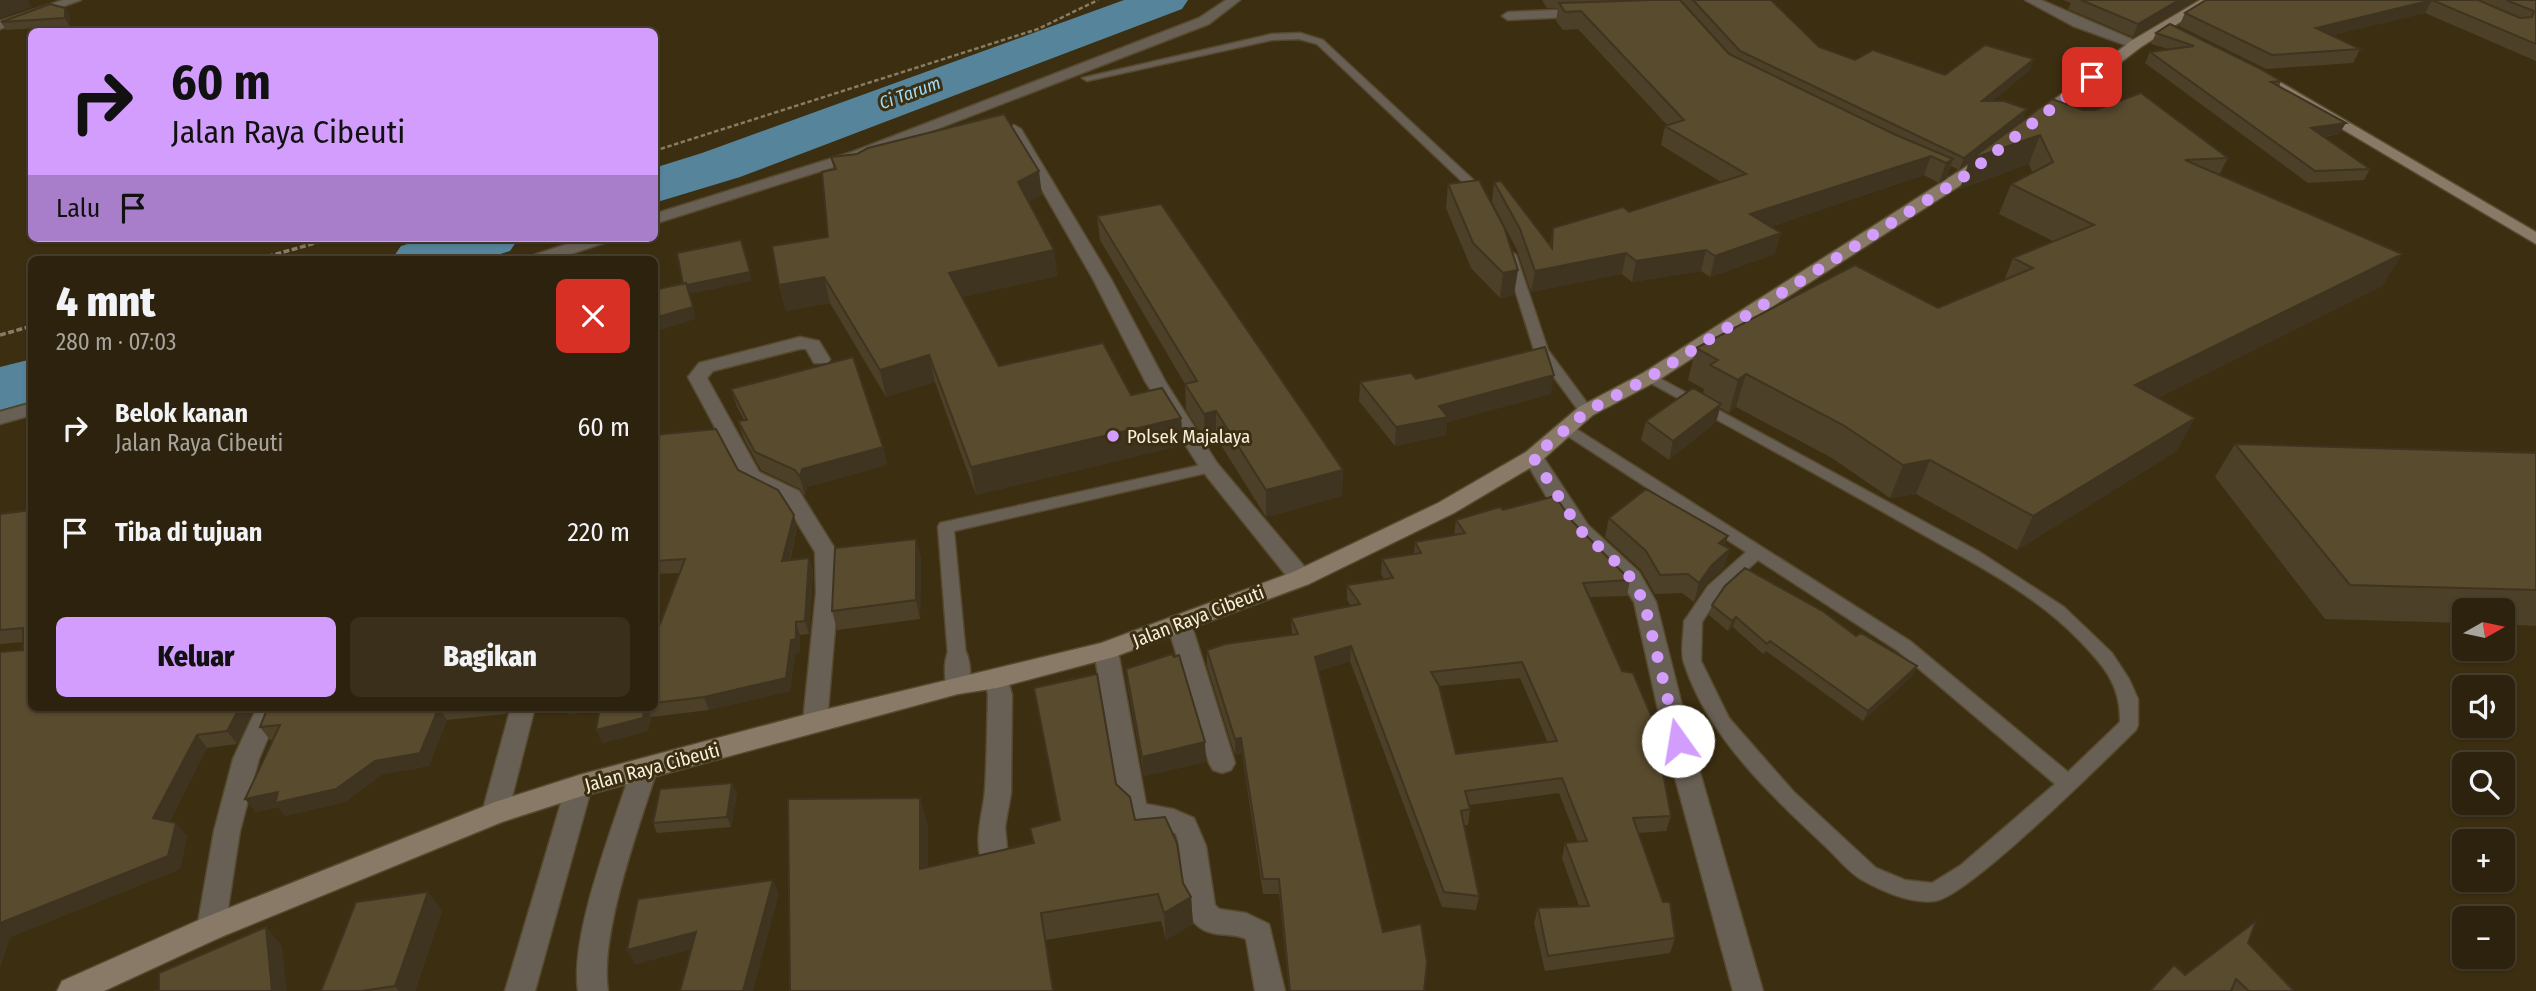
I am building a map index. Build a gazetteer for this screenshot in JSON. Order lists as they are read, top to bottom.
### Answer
{
  "streets": {
    "main road": ["Jalan Raya Cibeuti"]
  },
  "water": ["Ci Tarum"],
  "places": ["Polsek Majalaya"],
  "north": "right",
  "page": {
    "turn": ["60 m", "Jalan Raya Cibeuti"],
    "then": "Lalu",
    "heading": ["4 mnt", "280 m · 07:03"],
    "list": [
      {
        "name": "Belok kanan",
        "note": "Jalan Raya Cibeuti",
        "value": "60 m"
      },
      {
        "name": "Tiba di tujuan",
        "value": "220 m"
      }
    ],
    "map_buttons": ["+", "−"],
    "buttons": ["Keluar", "Bagikan"]
  }
}
